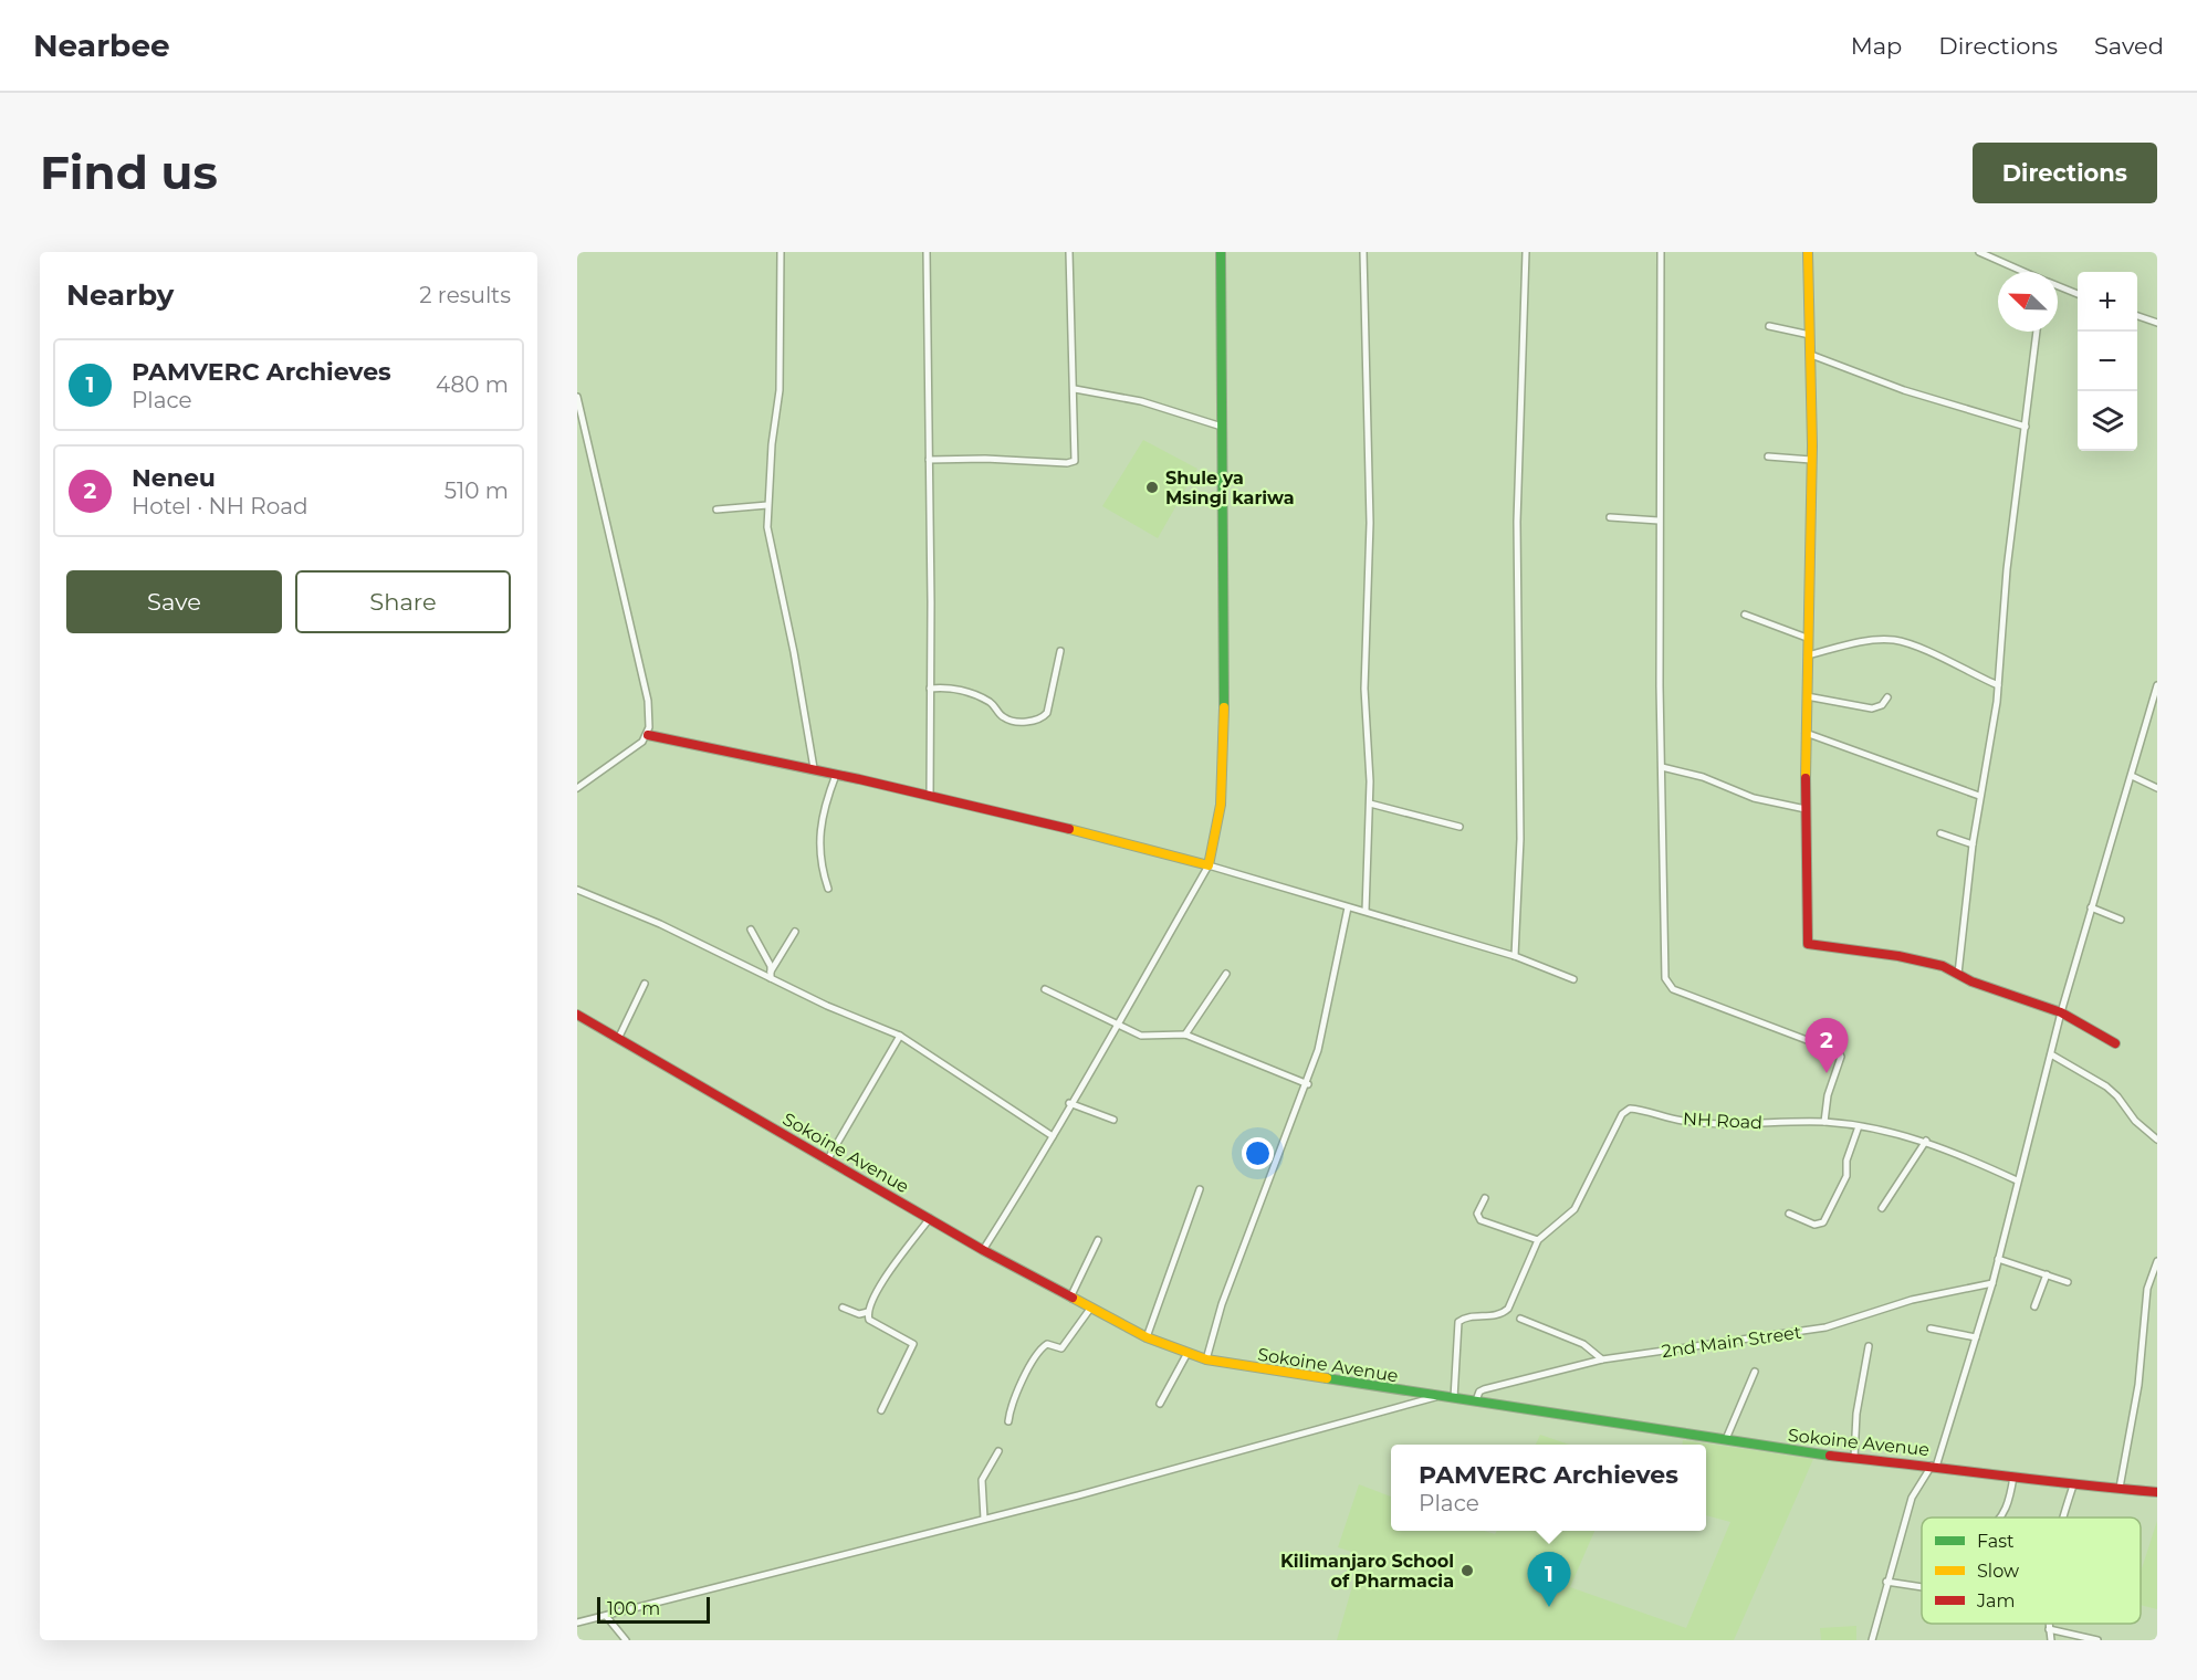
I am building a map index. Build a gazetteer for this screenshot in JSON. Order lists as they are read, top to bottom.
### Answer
{
  "streets": {
    "street": ["NH Road", "Sokoine Avenue", "2nd Main Street"]
  },
  "crossings": [
    ["NH Road", "Sokoine Avenue"],
    ["Sokoine Avenue", "2nd Main Street"]
  ],
  "places": ["Shule ya Msingi kariwa", "Kilimanjaro School of Pharmacia"],
  "legend": ["Fast", "Slow", "Jam"],
  "scale_bar": "100 m",
  "north": "top left",
  "page": {
    "header": "Nearbee",
    "nav": ["Map", "Directions", "Saved"],
    "buttons": [
      "Directions",
      ["Save", "Share"]
    ],
    "title": "Find us",
    "heading": ["Nearby", "2 results"],
    "map_buttons": ["+", "−"],
    "list": [
      {
        "mark": "1",
        "name": "PAMVERC Archieves",
        "note": "Place",
        "value": "480 m"
      },
      {
        "mark": "2",
        "name": "Neneu",
        "note": "Hotel · NH Road",
        "value": "510 m"
      }
    ],
    "pins": ["2", "1"],
    "popup": ["PAMVERC Archieves", "Place"],
    "scale": "100 m"
  }
}
